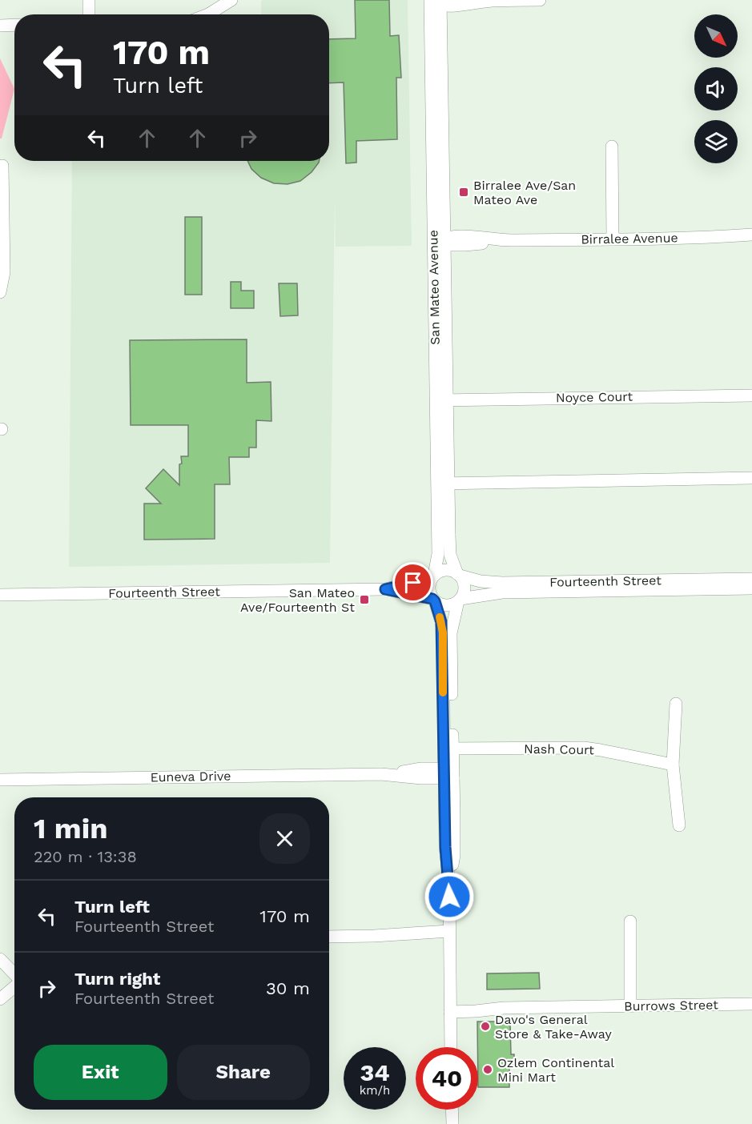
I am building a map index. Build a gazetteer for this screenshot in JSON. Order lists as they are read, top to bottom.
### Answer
{
  "streets": {
    "street": [
      "Birralee Avenue",
      "San Mateo Avenue",
      "Noyce Court",
      "Fourteenth Street",
      "Nash Court",
      "Euneva Drive",
      "Burrows Street"
    ]
  },
  "crossings": [
    ["Birralee Avenue", "San Mateo Avenue"],
    ["San Mateo Avenue", "Noyce Court"],
    ["San Mateo Avenue", "Fourteenth Street"]
  ],
  "places": {
    "transit": ["Birralee Ave/San Mateo Ave", "San Mateo Ave/Fourteenth St"],
    "other": ["Davo's General Store & Take-Away", "Ozlem Continental Mini Mart"]
  },
  "north": "bottom right",
  "page": {
    "turn": ["170 m", "Turn left"],
    "heading": ["1 min", "220 m · 13:38"],
    "list": [
      {
        "name": "Turn left",
        "note": "Fourteenth Street",
        "value": "170 m"
      },
      {
        "name": "Turn right",
        "note": "Fourteenth Street",
        "value": "30 m"
      }
    ],
    "buttons": ["Exit", "Share"],
    "speed": "34 km/h",
    "limit": "40"
  }
}
